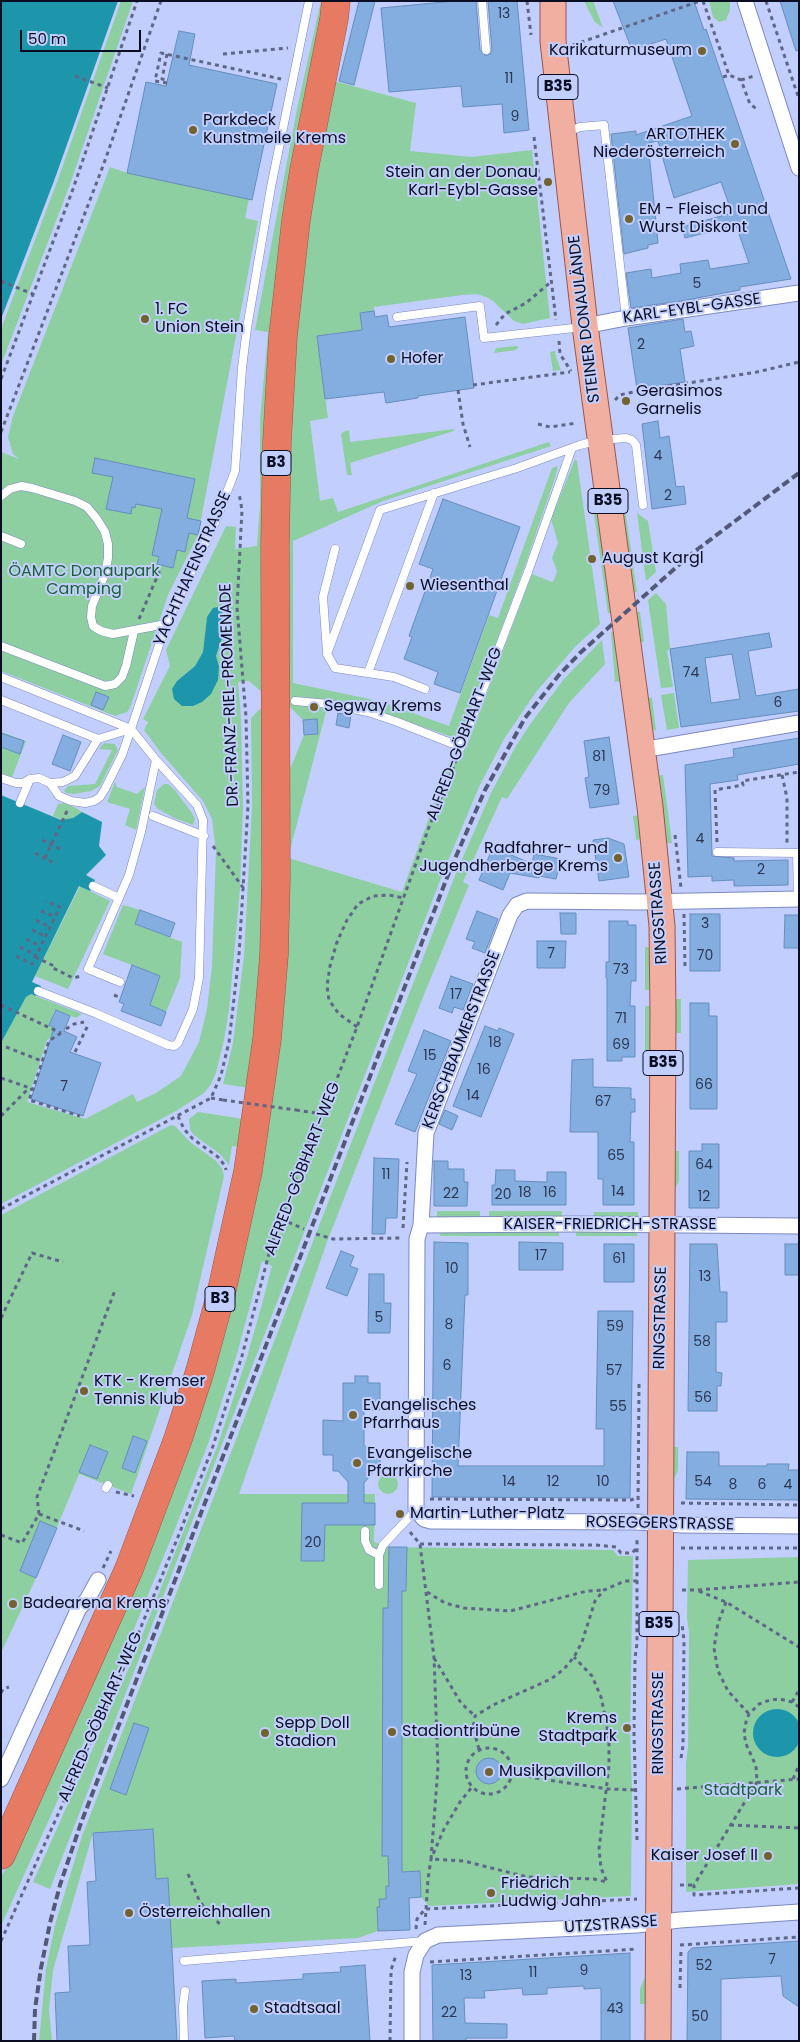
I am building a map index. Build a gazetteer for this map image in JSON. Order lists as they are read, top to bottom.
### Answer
{
  "streets": {
    "highway": ["B3"],
    "main road": ["B35", "STEINER DONAULÄNDE", "RINGSTRASSE"],
    "street": [
      "KARL-EYBL-GASSE",
      "KERSCHBAUMERSTRASSE",
      "KAISER-FRIEDRICH-STRASSE",
      "ROSEGGERSTRASSE",
      "UTZSTRASSE"
    ],
    "lane": ["YACHTHAFENSTRASSE", "ALFRED-GÖBHART-WEG"],
    "path": ["DR.-FRANZ-RIEL-PROMENADE"]
  },
  "crossings": [
    ["KARL-EYBL-GASSE", "STEINER DONAULÄNDE"],
    ["STEINER DONAULÄNDE", "RINGSTRASSE"],
    ["YACHTHAFENSTRASSE", "DR.-FRANZ-RIEL-PROMENADE"],
    ["RINGSTRASSE", "KERSCHBAUMERSTRASSE"],
    ["RINGSTRASSE", "KAISER-FRIEDRICH-STRASSE"],
    ["RINGSTRASSE", "ROSEGGERSTRASSE"],
    ["RINGSTRASSE", "UTZSTRASSE"],
    ["KERSCHBAUMERSTRASSE", "KAISER-FRIEDRICH-STRASSE"]
  ],
  "parks": ["ÖAMTC Donaupark Camping", "Stadtpark"],
  "places": [
    "Karikaturmuseum",
    "Parkdeck Kunstmeile Krems",
    "ARTOTHEK Niederösterreich",
    "Stein an der Donau Karl-Eybl-Gasse",
    "EM - Fleisch und Wurst Diskont",
    "1. FC Union Stein",
    "Hofer",
    "Gerasimos Garnelis",
    "August Kargl",
    "Wiesenthal",
    "Segway Krems",
    "Radfahrer- und Jugendherberge Krems",
    "KTK - Kremser Tennis Klub",
    "Evangelisches Pfarrhaus",
    "Evangelische Pfarrkirche",
    "Martin-Luther-Platz",
    "Badearena Krems",
    "Krems Stadtpark",
    "Stadiontribüne",
    "Sepp Doll Stadion",
    "Musikpavillon",
    "Kaiser Josef II",
    "Friedrich Ludwig Jahn",
    "Österreichhallen",
    "Stadtsaal"
  ],
  "house_numbers": [
    "13",
    "11",
    "9",
    "5",
    "2",
    "4",
    "2",
    "74",
    "6",
    "81",
    "79",
    "4",
    "2",
    "3",
    "7",
    "70",
    "73",
    "17",
    "71",
    "18",
    "69",
    "15",
    "16",
    "66",
    "7",
    "14",
    "67",
    "65",
    "64",
    "11",
    "14",
    "18",
    "16",
    "22",
    "20",
    "12",
    "17",
    "61",
    "10",
    "13",
    "5",
    "8",
    "59",
    "58",
    "6",
    "57",
    "56",
    "55",
    "14",
    "12",
    "10",
    "54",
    "8",
    "6",
    "4",
    "20",
    "7",
    "52",
    "9",
    "11",
    "13",
    "43",
    "22",
    "50"
  ],
  "scale_bar": "50 m"
}
